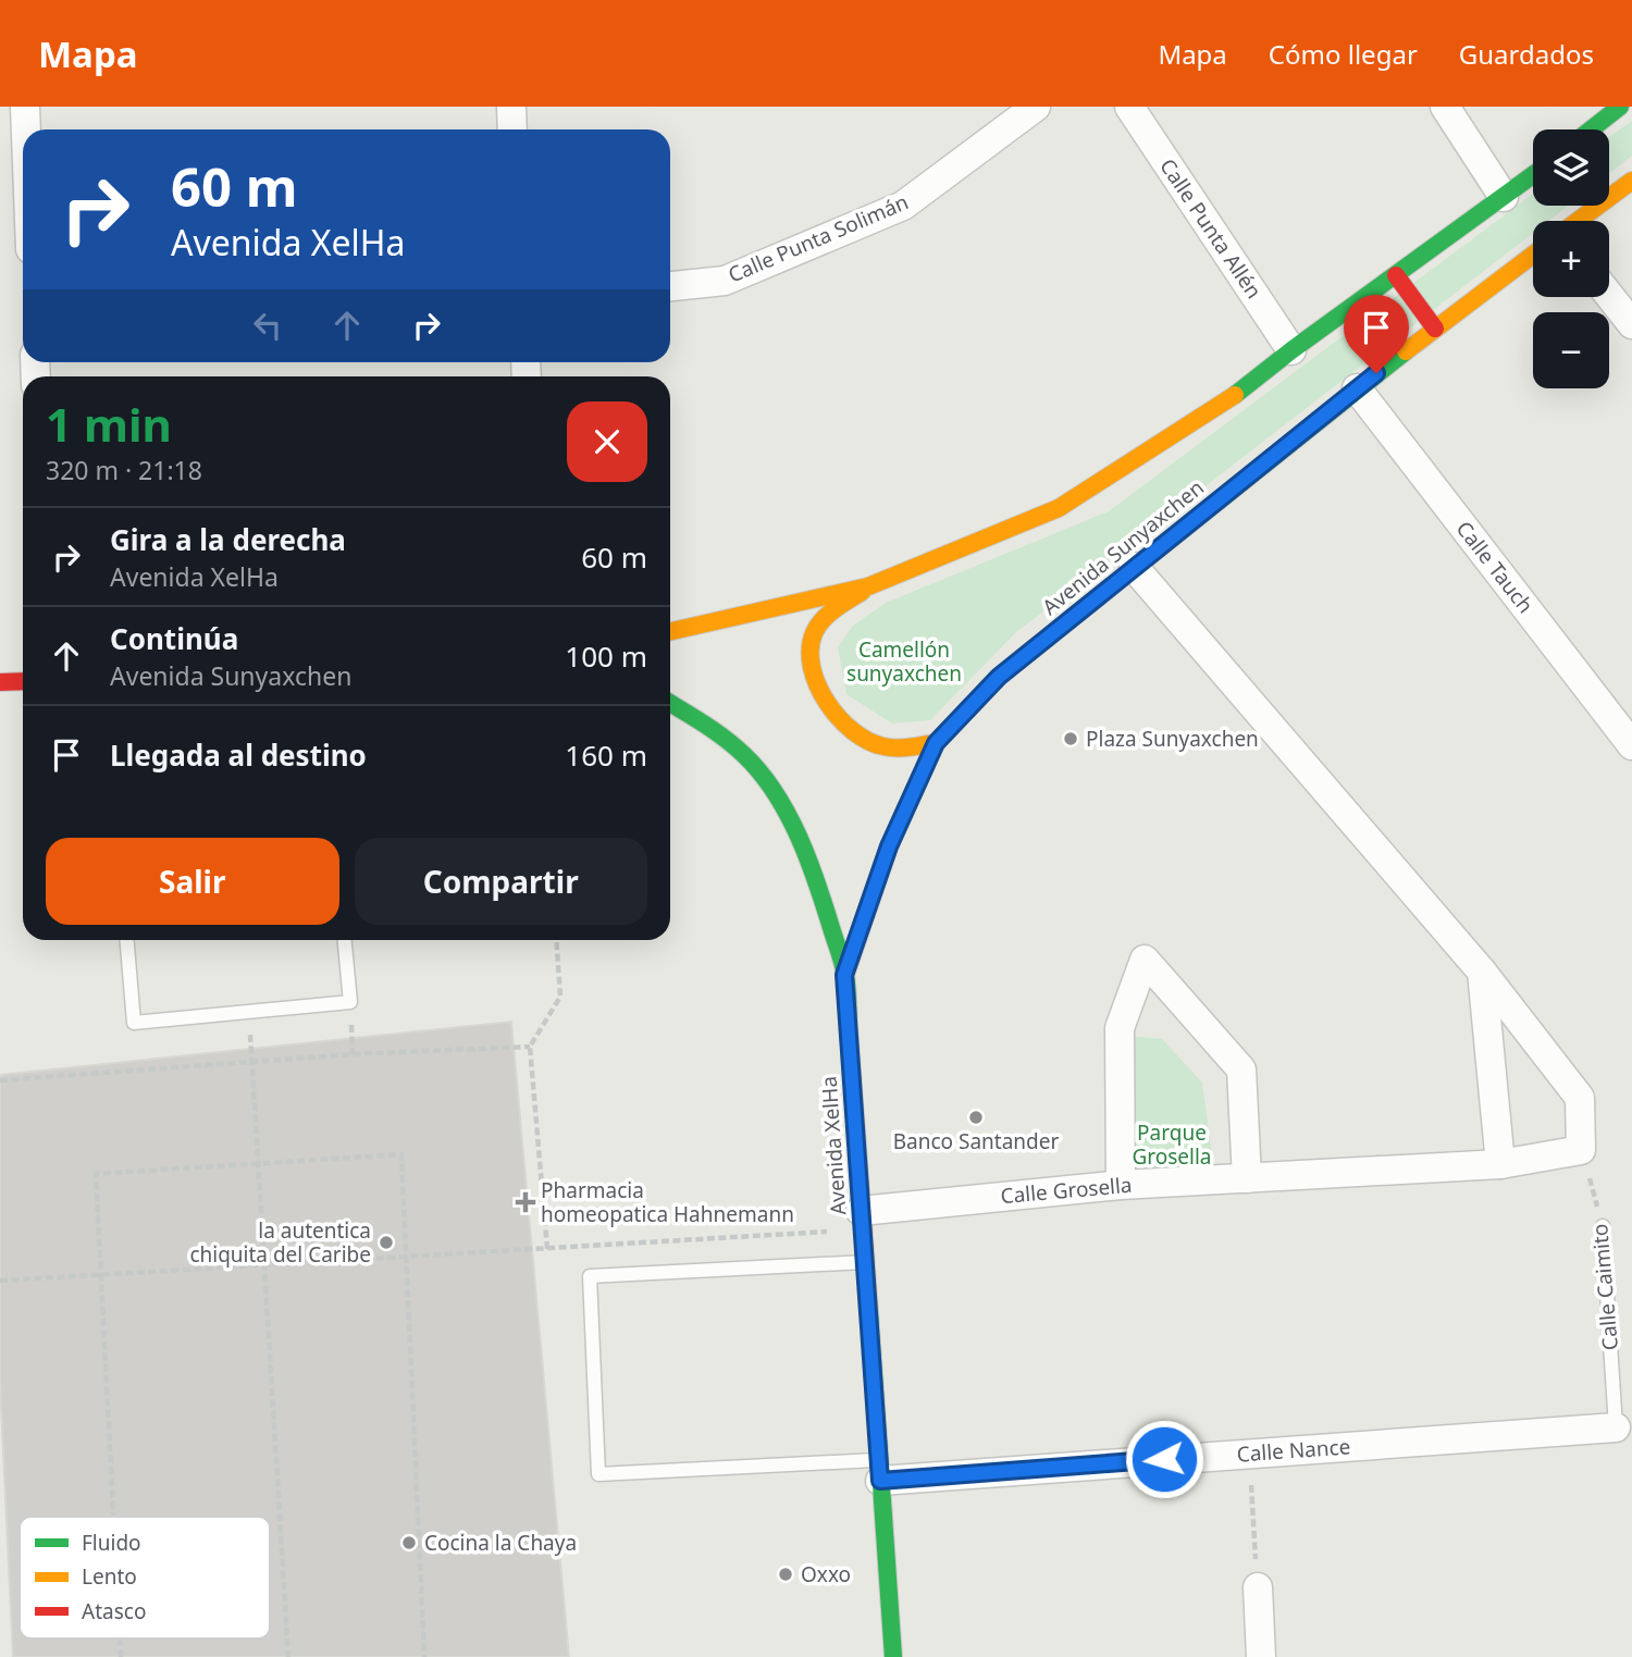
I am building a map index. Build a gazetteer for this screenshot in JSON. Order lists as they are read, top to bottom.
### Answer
{
  "streets": {
    "street": [
      "Calle Punta Allén",
      "Calle Punta Solimán",
      "Avenida Sunyaxchen",
      "Calle Tauch",
      "Avenida XelHa",
      "Calle Grosella",
      "Calle Nance"
    ],
    "lane": ["Calle Caimito"]
  },
  "crossings": [
    ["Avenida Sunyaxchen", "Calle Tauch"],
    ["Avenida Sunyaxchen", "Avenida XelHa"],
    ["Avenida XelHa", "Calle Grosella"],
    ["Avenida XelHa", "Calle Nance"],
    ["Calle Grosella", "Calle Caimito"],
    ["Calle Caimito", "Calle Nance"]
  ],
  "parks": ["Camellón sunyaxchen", "Parque Grosella"],
  "places": {
    "other": [
      "Plaza Sunyaxchen",
      "Banco Santander",
      "la autentica chiquita del Caribe",
      "Cocina la Chaya",
      "Oxxo"
    ],
    "health": ["Pharmacia homeopatica Hahnemann"]
  },
  "legend": ["Fluido", "Lento", "Atasco"],
  "page": {
    "header": "Mapa",
    "nav": ["Mapa", "Cómo llegar", "Guardados"],
    "map_buttons": ["+", "−"],
    "turn": ["60 m", "Avenida XelHa"],
    "heading": ["1 min", "320 m · 21:18"],
    "list": [
      {
        "name": "Gira a la derecha",
        "note": "Avenida XelHa",
        "value": "60 m"
      },
      {
        "name": "Continúa",
        "note": "Avenida Sunyaxchen",
        "value": "100 m"
      },
      {
        "name": "Llegada al destino",
        "value": "160 m"
      }
    ],
    "buttons": ["Salir", "Compartir"]
  }
}
